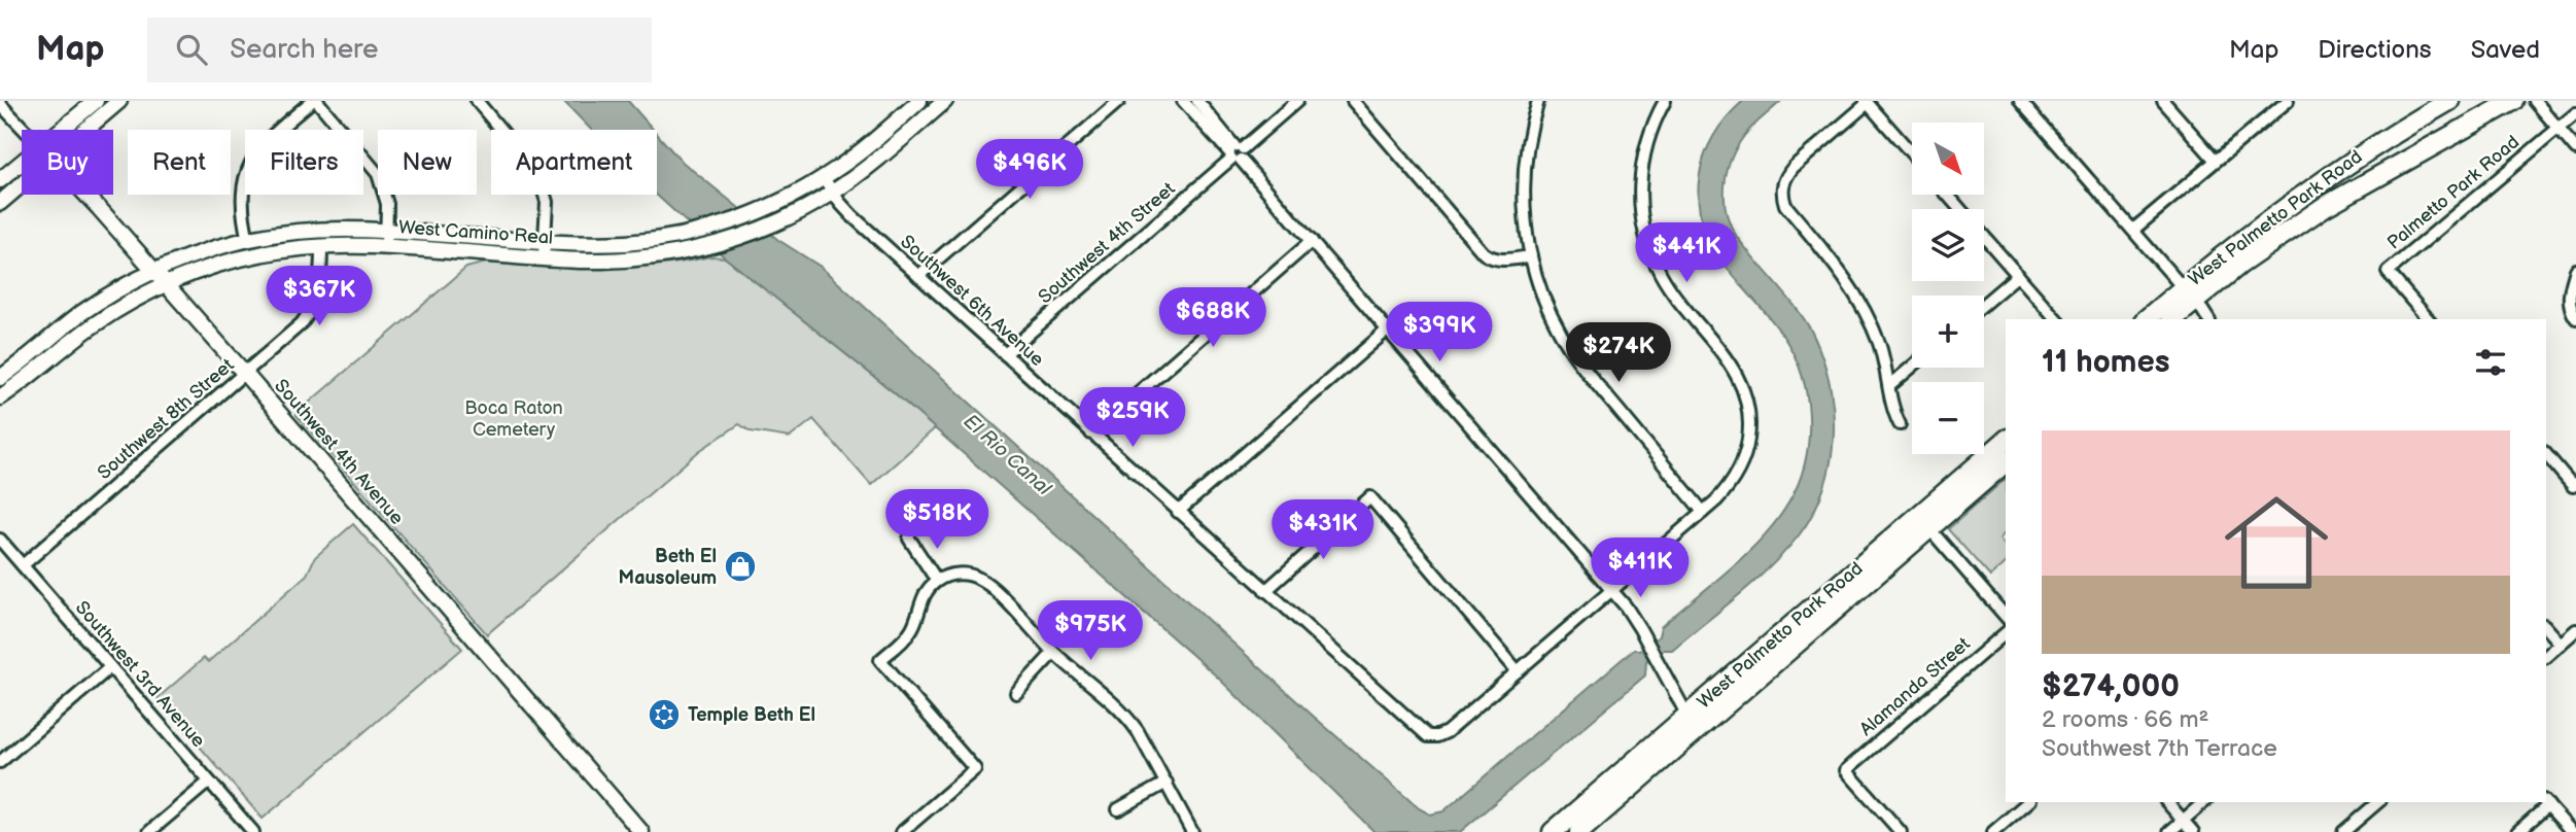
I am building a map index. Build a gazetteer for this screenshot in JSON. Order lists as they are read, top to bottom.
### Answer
{
  "streets": {
    "main road": ["West Palmetto Park Road"],
    "street": [
      "Palmetto Park Road",
      "West Camino Real",
      "Southwest 4th Street",
      "Southwest 6th Avenue",
      "Southwest 8th Street",
      "Southwest 4th Avenue",
      "Southwest 3rd Avenue",
      "Alamanda Street"
    ]
  },
  "crossings": [
    ["West Camino Real", "Southwest 6th Avenue"],
    ["West Camino Real", "Southwest 8th Street"],
    ["West Camino Real", "Southwest 4th Avenue"],
    ["Southwest 4th Street", "Southwest 6th Avenue"],
    ["Southwest 8th Street", "Southwest 4th Avenue"],
    ["Southwest 8th Street", "Southwest 3rd Avenue"]
  ],
  "water": ["El Rio Canal"],
  "parks": ["Boca Raton Cemetery"],
  "places": {
    "shop": ["Beth El Mausoleum"],
    "synagogue": ["Temple Beth El"]
  },
  "north": "bottom right",
  "page": {
    "header": "Map",
    "search": "Search here",
    "nav": ["Map", "Directions", "Saved"],
    "map_buttons": ["+", "−"],
    "chip": [
      "Buy",
      "Rent",
      "Filters",
      "New",
      "Apartment"
    ],
    "price": [
      "$496K",
      "$441K",
      "$367K",
      "$688K",
      "$399K",
      "$274K",
      "$259K",
      "$518K",
      "$431K",
      "$411K",
      "$975K"
    ],
    "heading": "11 homes",
    "list": [
      {
        "name": "$274,000",
        "note": "2 rooms · 66 m² · Southwest 7th Terrace"
      }
    ]
  }
}
